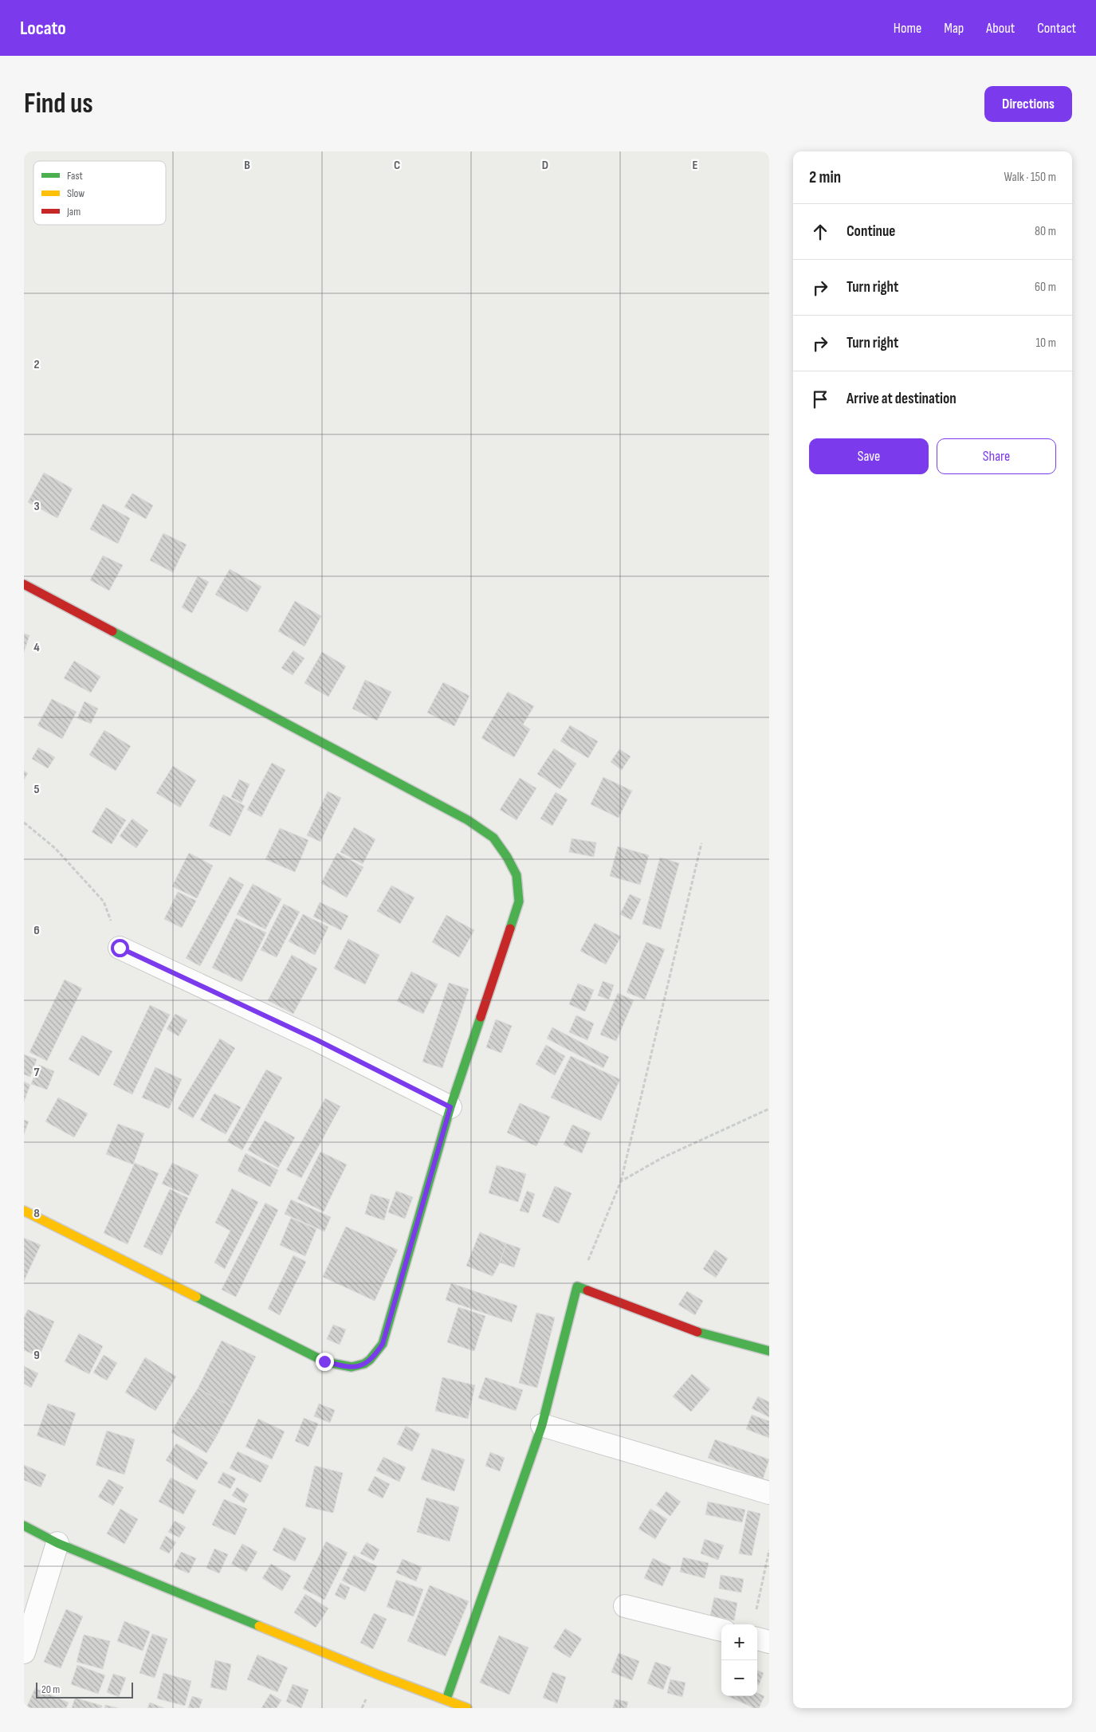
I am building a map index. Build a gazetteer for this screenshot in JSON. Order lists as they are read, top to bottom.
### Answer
{
  "legend": ["Fast", "Slow", "Jam"],
  "scale_bar": "20 m",
  "page": {
    "header": "Locato",
    "nav": [
      "Home",
      "Map",
      "About",
      "Contact"
    ],
    "buttons": [
      "Directions",
      ["Save", "Share"]
    ],
    "title": "Find us",
    "heading": ["2 min", "Walk · 150 m"],
    "list": [
      ["Continue", "80 m"],
      ["Turn right", "60 m"],
      ["Turn right", "10 m"],
      "Arrive at destination"
    ],
    "map_buttons": ["+", "−"],
    "scale": "20 m"
  },
  "grid": {
    "columns": [
      "B",
      "C",
      "D",
      "E"
    ],
    "rows": [
      "2",
      "3",
      "4",
      "5",
      "6",
      "7",
      "8",
      "9"
    ]
  }
}
